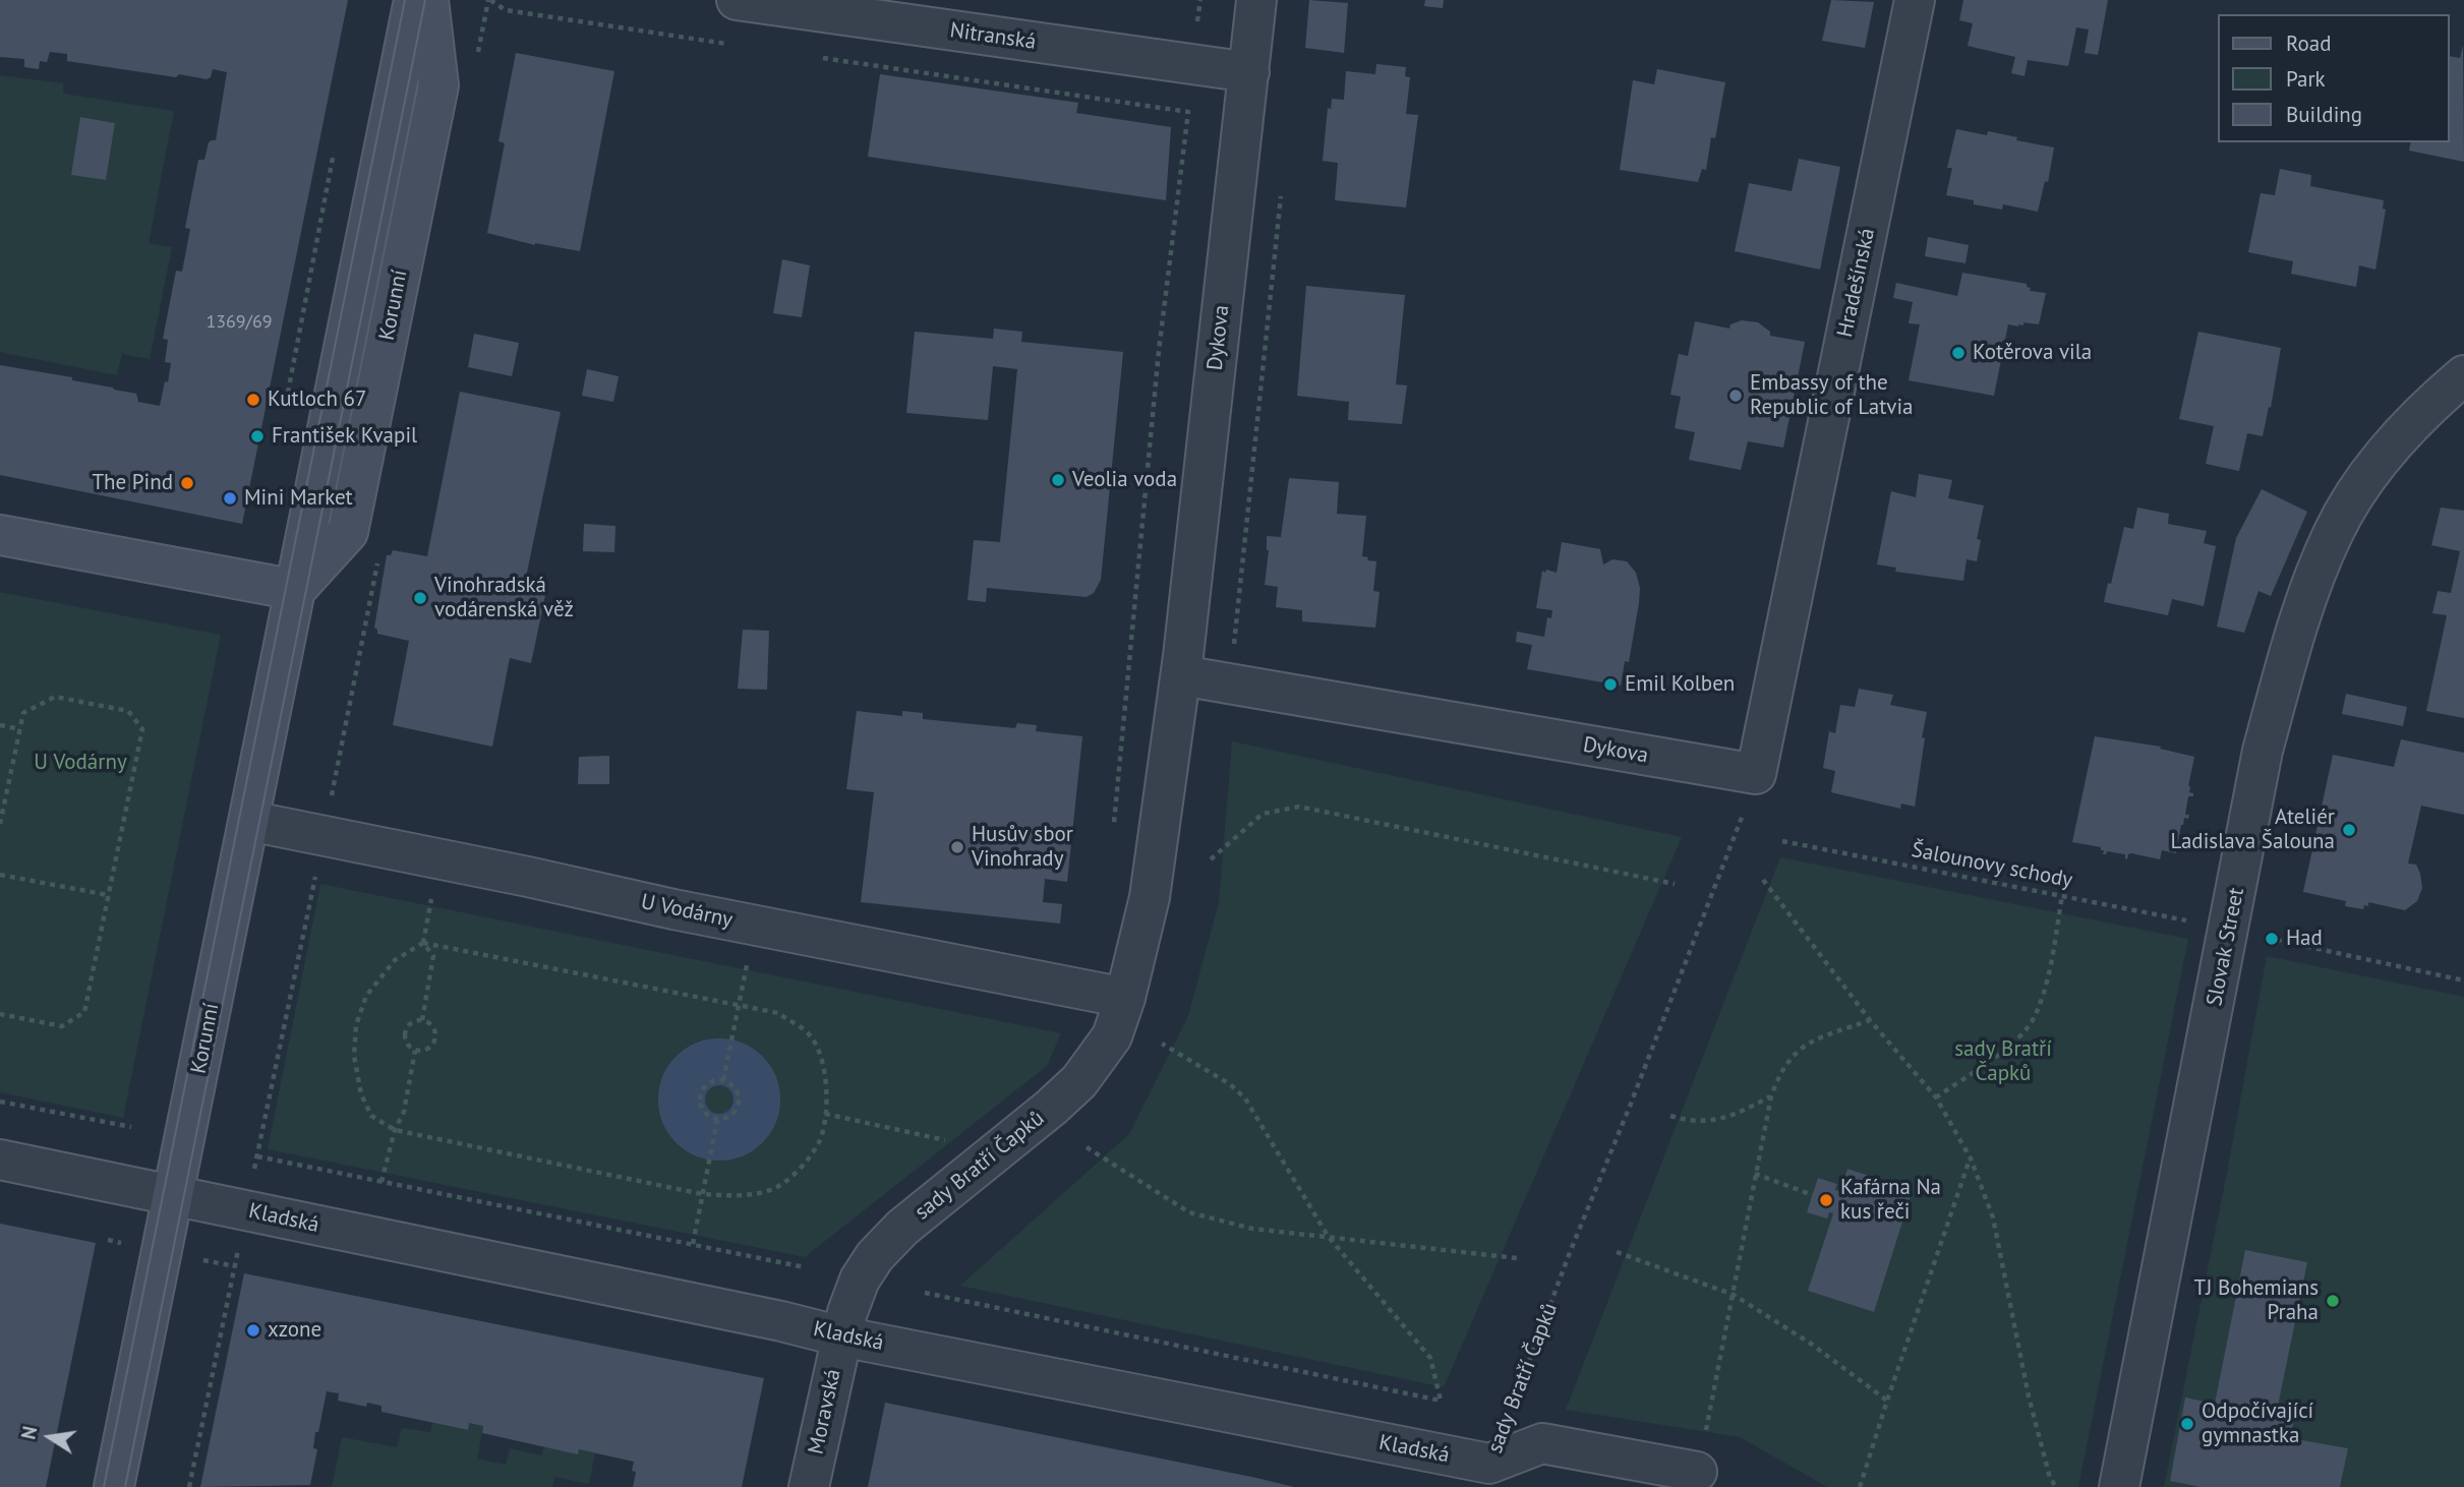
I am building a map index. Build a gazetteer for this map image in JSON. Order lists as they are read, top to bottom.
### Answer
{
  "streets": {
    "street": [
      "Nitranská",
      "Hradešínská",
      "Korunní",
      "Dykova",
      "U Vodárny",
      "Slovak Street",
      "sady Bratří Čapků",
      "Kladská",
      "Moravská"
    ],
    "path": ["Šalounovy schody"]
  },
  "crossings": [
    ["Nitranská", "Dykova"],
    ["Hradešínská", "Dykova"],
    ["Hradešínská", "sady Bratří Čapků"],
    ["Korunní", "U Vodárny"],
    ["Korunní", "Kladská"],
    ["Dykova", "U Vodárny"],
    ["Dykova", "sady Bratří Čapků"],
    ["U Vodárny", "sady Bratří Čapků"],
    ["sady Bratří Čapků", "Kladská"],
    ["sady Bratří Čapků", "Moravská"],
    ["Kladská", "Moravská"]
  ],
  "parks": ["U Vodárny", "sady Bratří Čapků"],
  "places": [
    "Kotěrova vila",
    "Embassy of the Republic of Latvia",
    "Kutloch 67",
    "František Kvapil",
    "Veolia voda",
    "The Pind",
    "Mini Market",
    "Vinohradská vodárenská věž",
    "Emil Kolben",
    "Ateliér Ladislava Šalouna",
    "Husův sbor Vinohrady",
    "Had",
    "Kafárna Na kus řeči",
    "TJ Bohemians Praha",
    "xzone",
    "Odpočívající gymnastka"
  ],
  "house_numbers": ["1369/69"],
  "legend": ["Road", "Park", "Building"],
  "north": "left"
}
